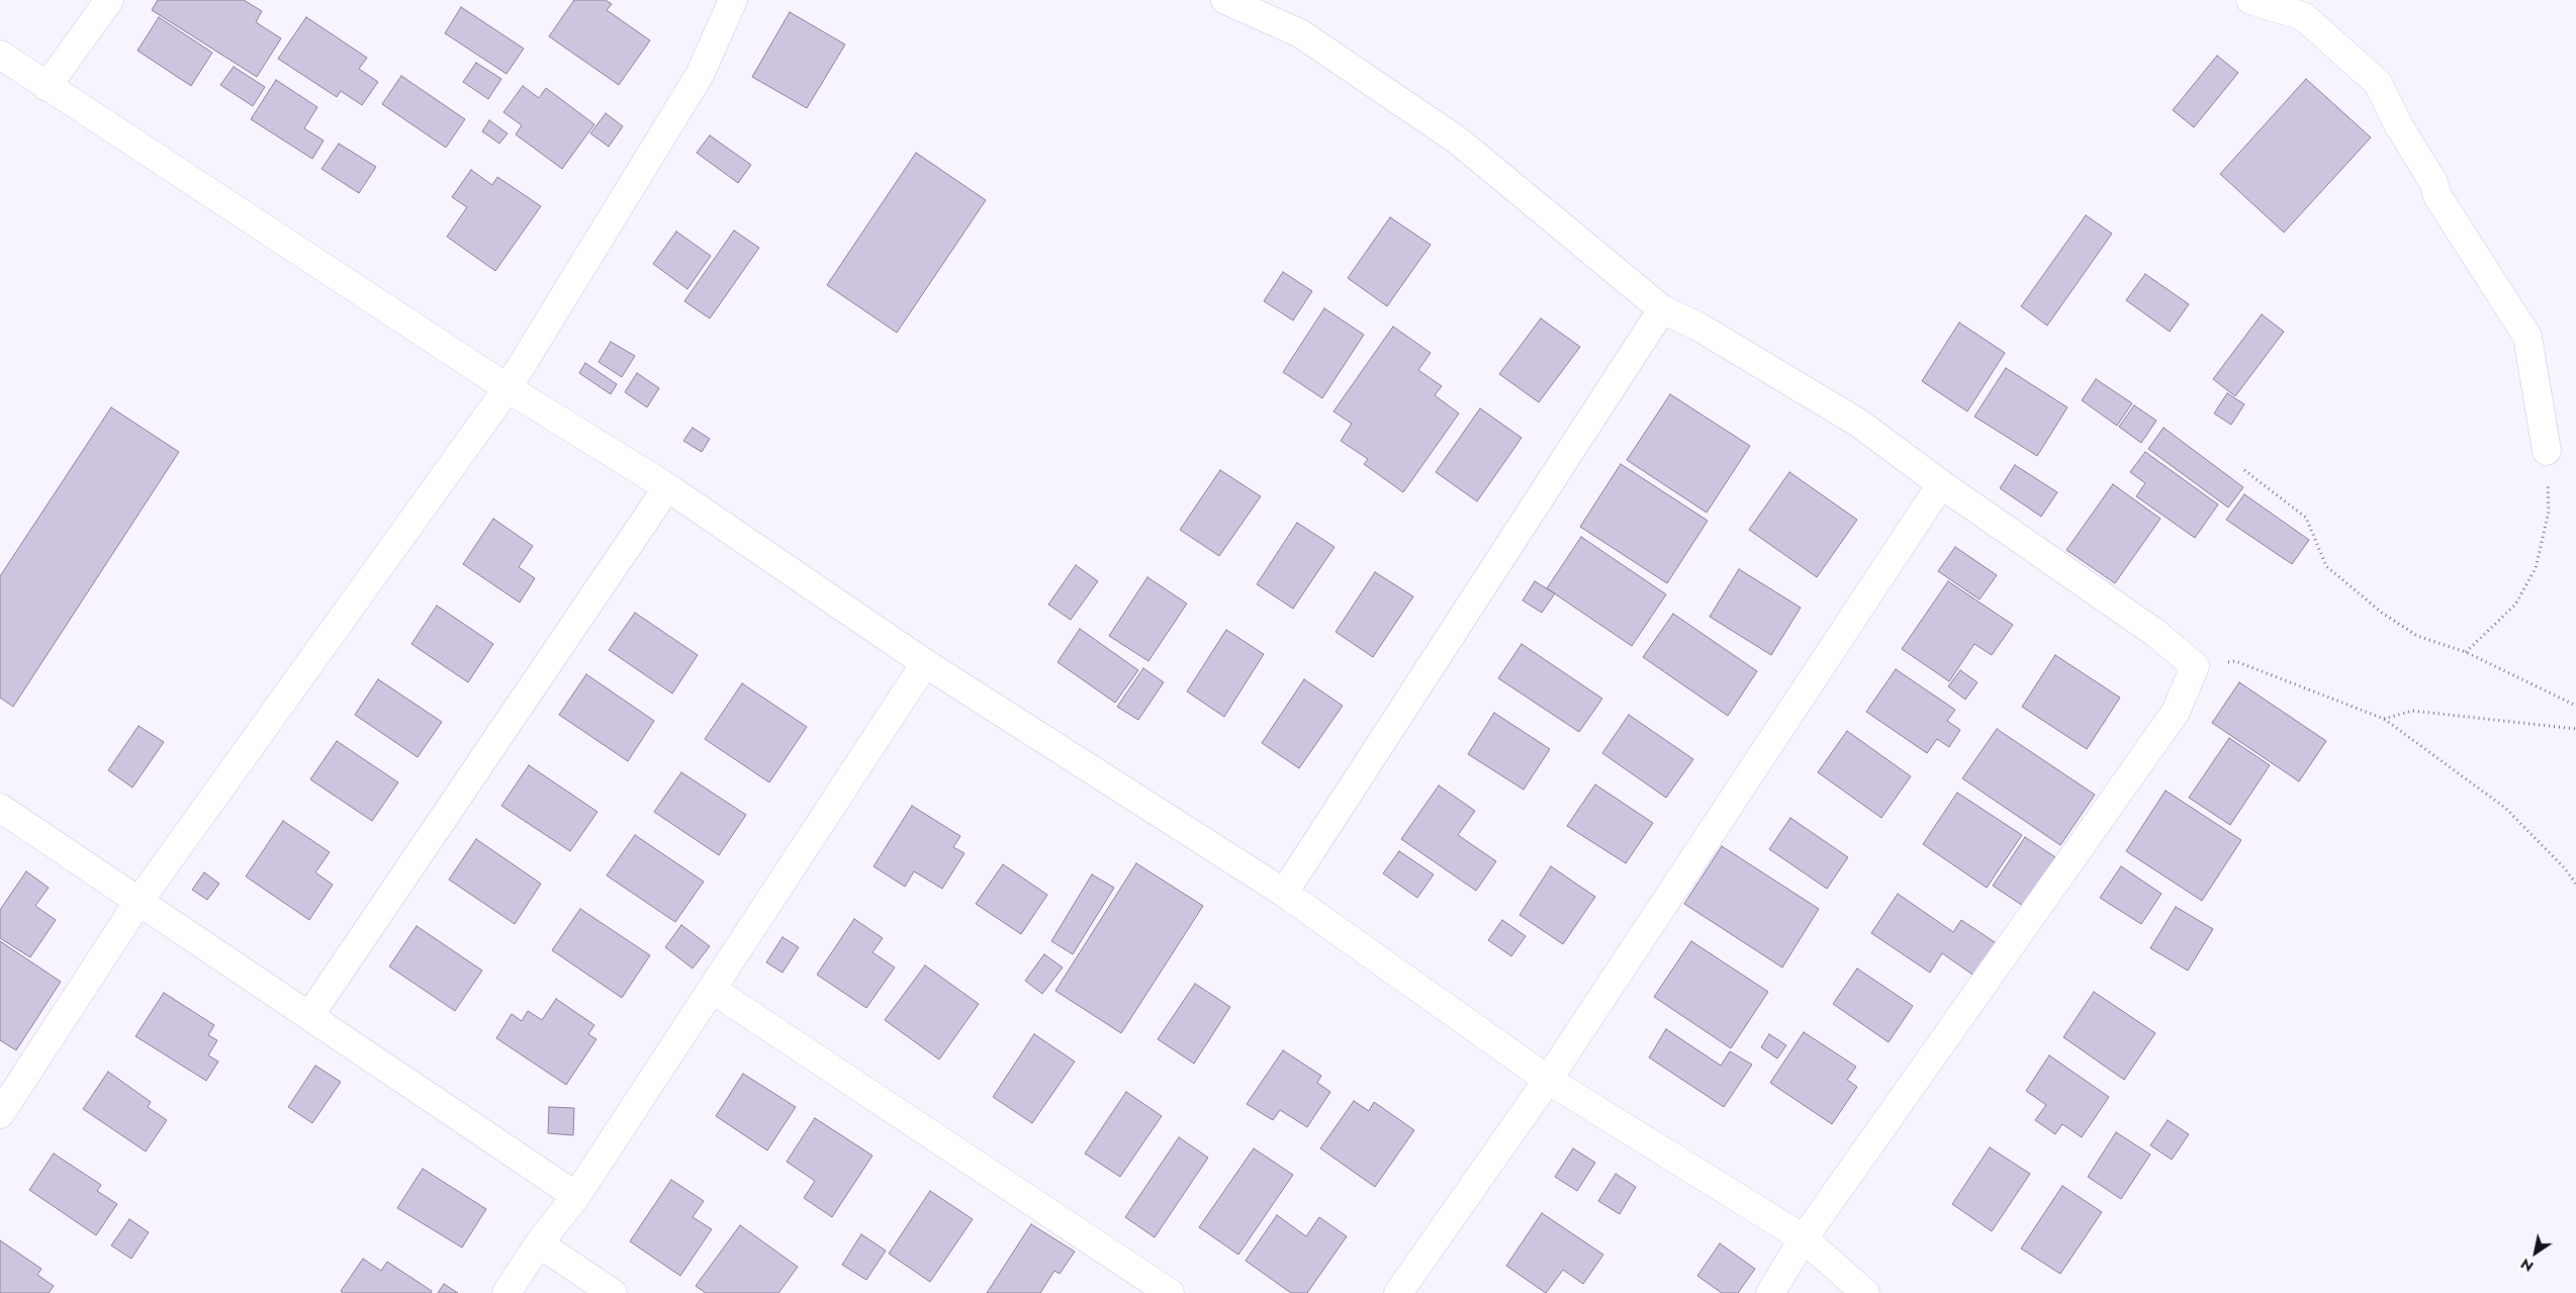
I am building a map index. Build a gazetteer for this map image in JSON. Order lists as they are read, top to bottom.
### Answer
{
  "north": "bottom left"
}
